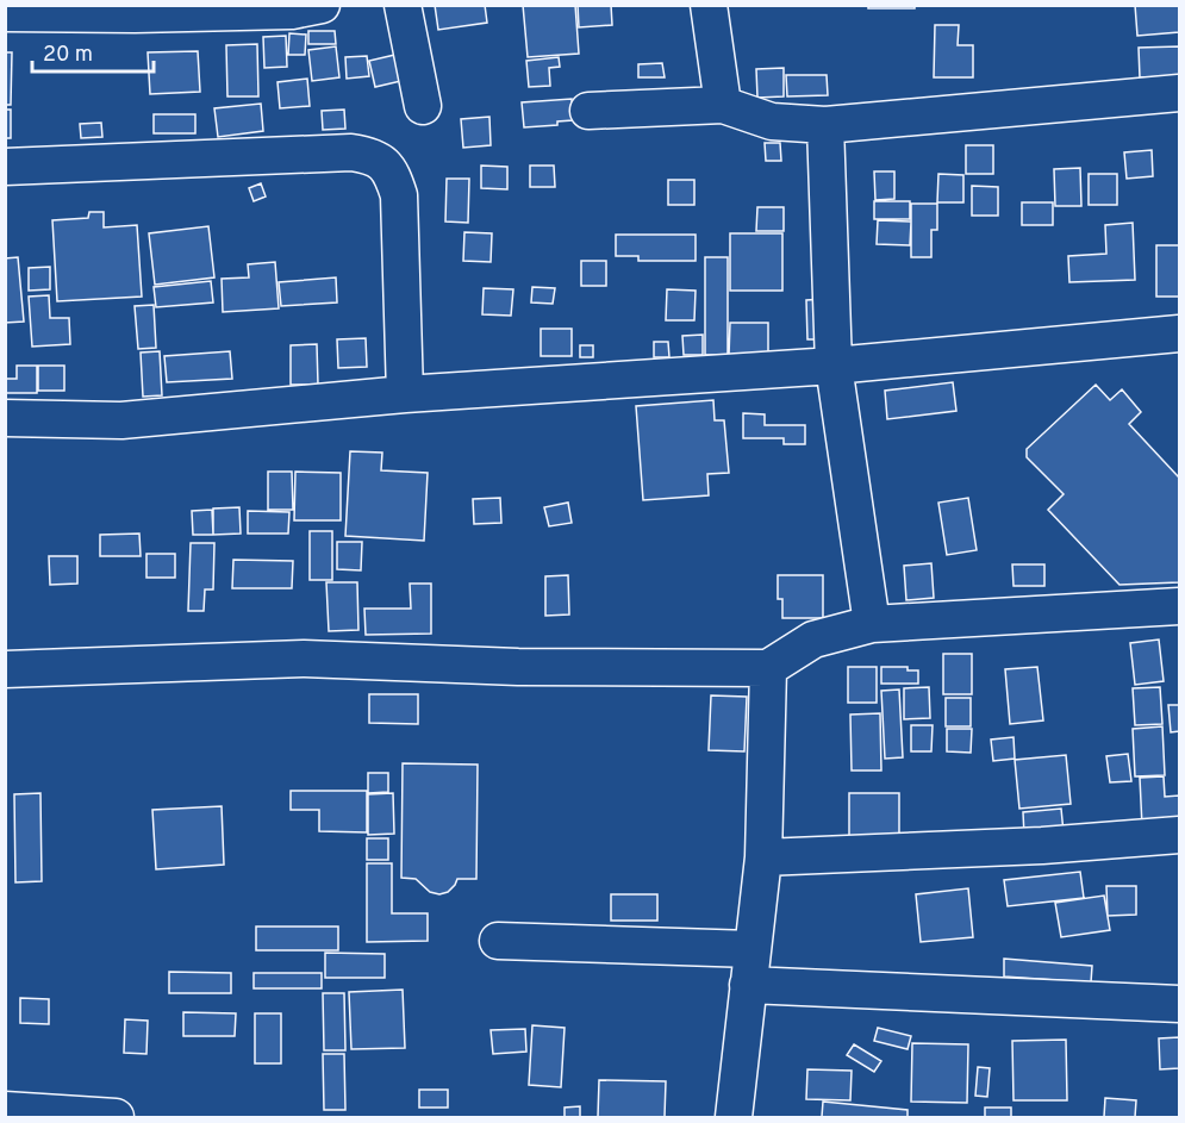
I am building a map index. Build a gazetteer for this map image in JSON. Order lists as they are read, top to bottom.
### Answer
{
  "scale_bar": "20 m"
}
